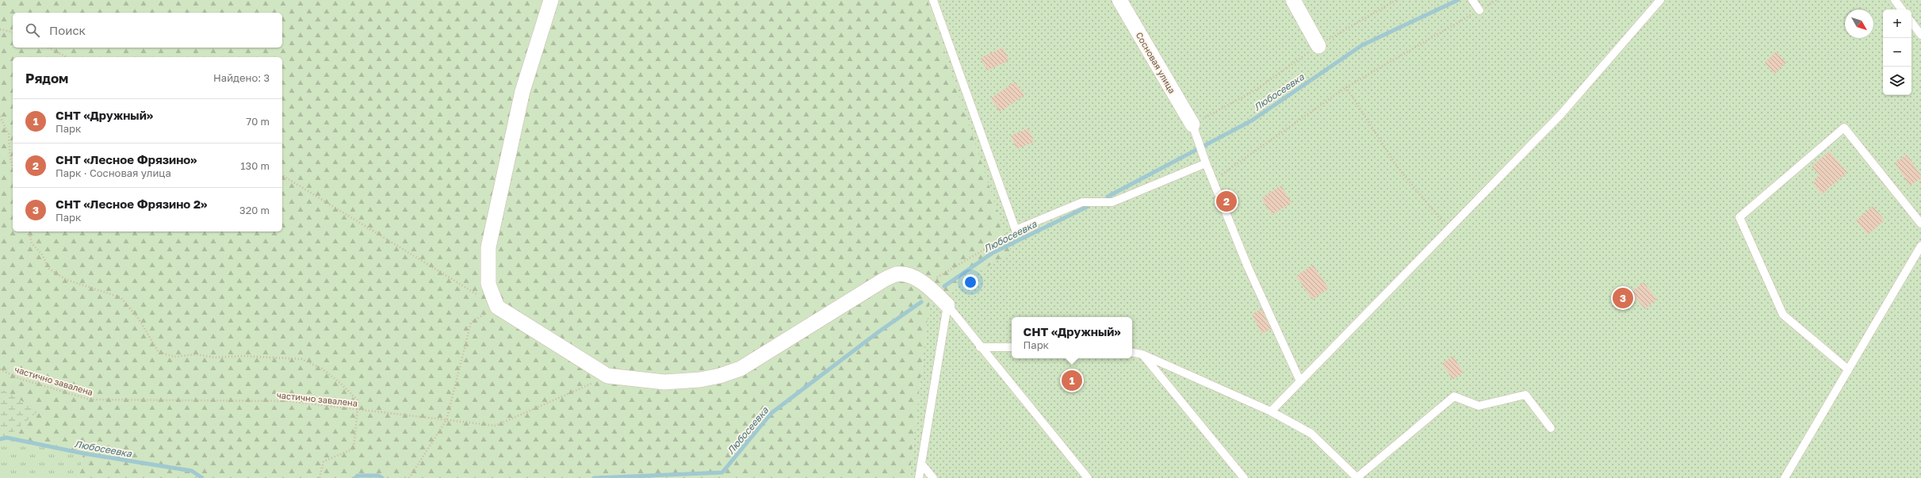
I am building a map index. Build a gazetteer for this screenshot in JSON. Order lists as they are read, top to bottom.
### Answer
{
  "streets": {
    "street": ["Сосновая улица"],
    "path": ["частично завалена"]
  },
  "water": ["Любосеевка"],
  "north": "bottom right",
  "page": {
    "map_buttons": ["+", "−"],
    "search": "Поиск",
    "heading": ["Рядом", "Найдено: 3"],
    "list": [
      {
        "mark": "1",
        "name": "СНТ «Дружный»",
        "note": "Парк",
        "value": "70 m"
      },
      {
        "mark": "2",
        "name": "СНТ «Лесное Фрязино»",
        "note": "Парк · Сосновая улица",
        "value": "130 m"
      },
      {
        "mark": "3",
        "name": "СНТ «Лесное Фрязино 2»",
        "note": "Парк",
        "value": "320 m"
      }
    ],
    "pins": ["2", "3", "1"],
    "popup": ["СНТ «Дружный»", "Парк"]
  }
}
